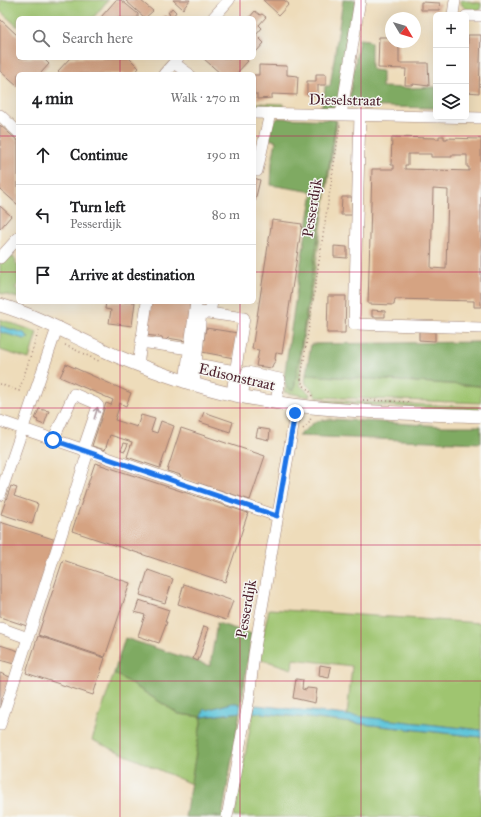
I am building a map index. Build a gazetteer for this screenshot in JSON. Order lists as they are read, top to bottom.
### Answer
{
  "streets": {
    "main road": ["Edisonstraat"],
    "street": ["Dieselstraat", "Pesserdijk"]
  },
  "crossings": [
    ["Dieselstraat", "Pesserdijk"],
    ["Pesserdijk", "Edisonstraat"]
  ],
  "north": "bottom right",
  "page": {
    "map_buttons": ["+", "−"],
    "search": "Search here",
    "heading": ["4 min", "Walk · 270 m"],
    "list": [
      ["Continue", "190 m"],
      ["Turn left", "Pesserdijk", "80 m"],
      "Arrive at destination"
    ]
  }
}
